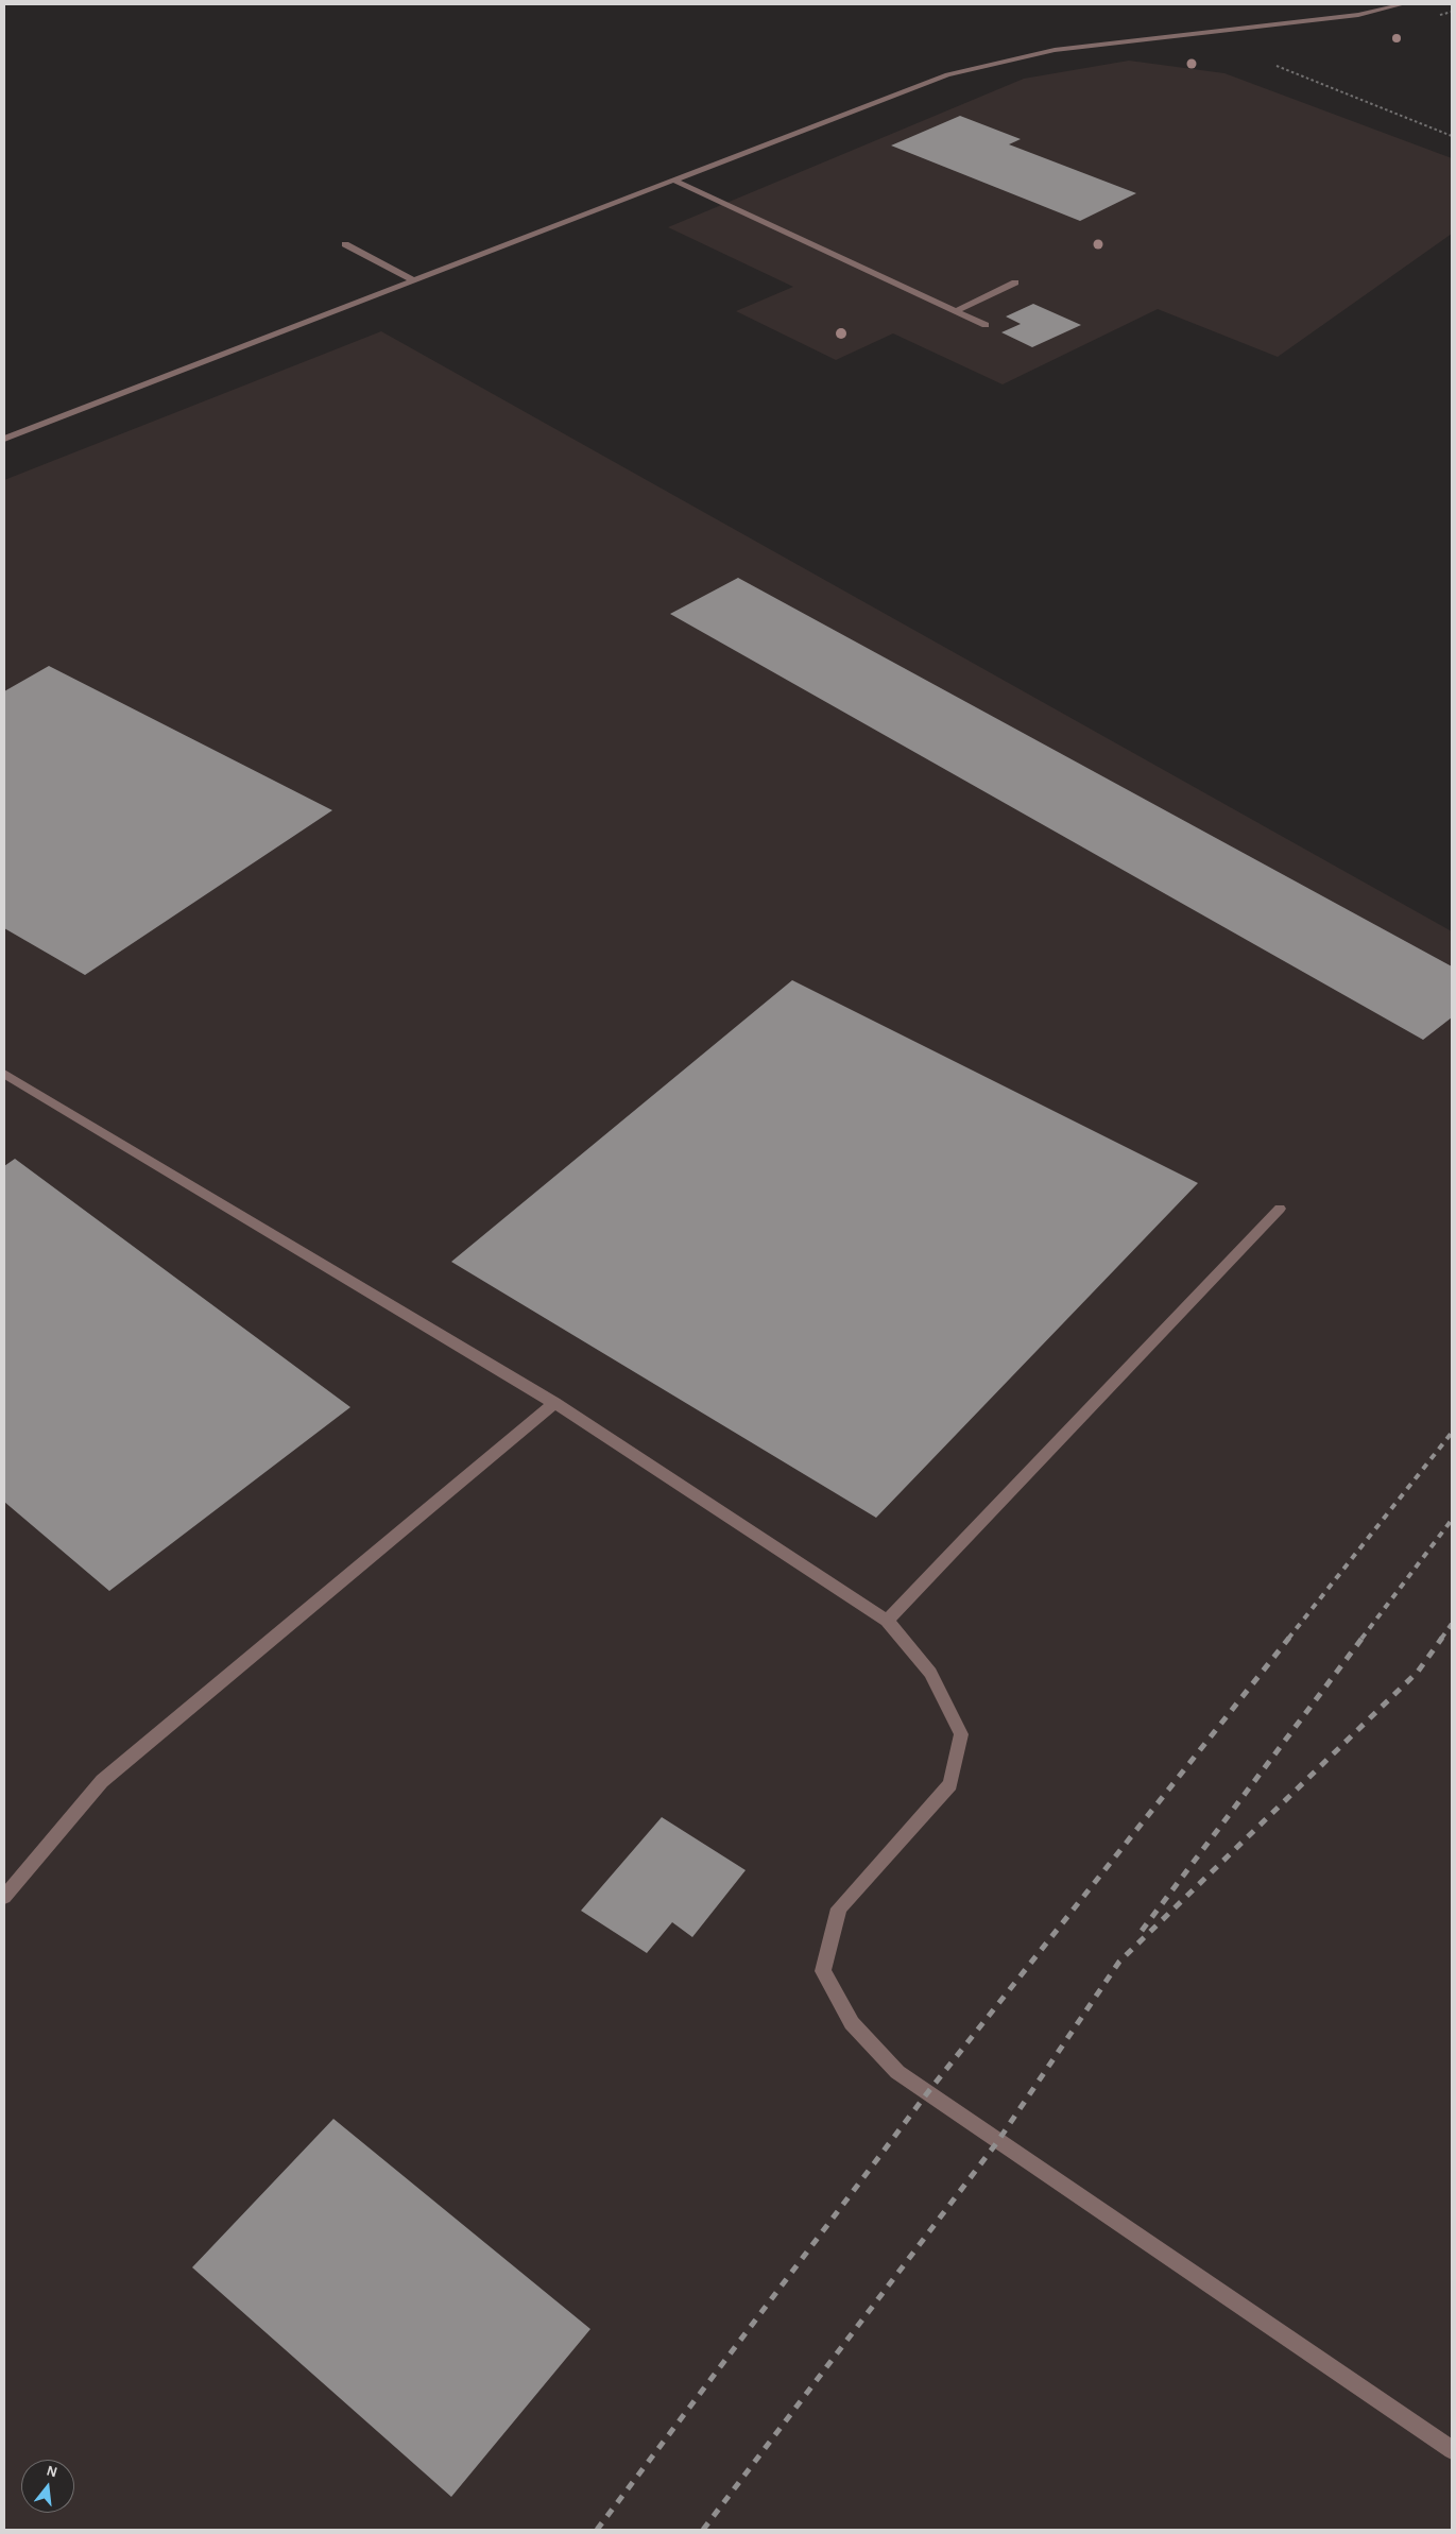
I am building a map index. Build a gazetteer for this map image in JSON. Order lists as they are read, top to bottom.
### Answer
{
  "north": "top"
}
